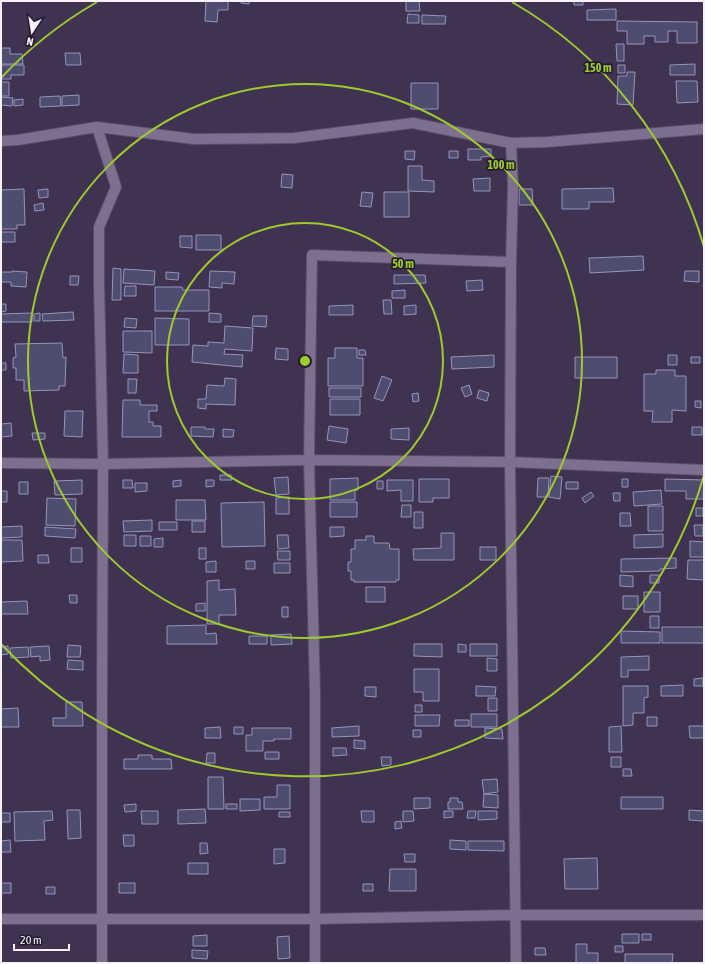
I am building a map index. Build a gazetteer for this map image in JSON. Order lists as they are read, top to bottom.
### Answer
{
  "scale_bar": "20 m",
  "north": "bottom",
  "rings": ["150 m", "100 m", "50 m"]
}
